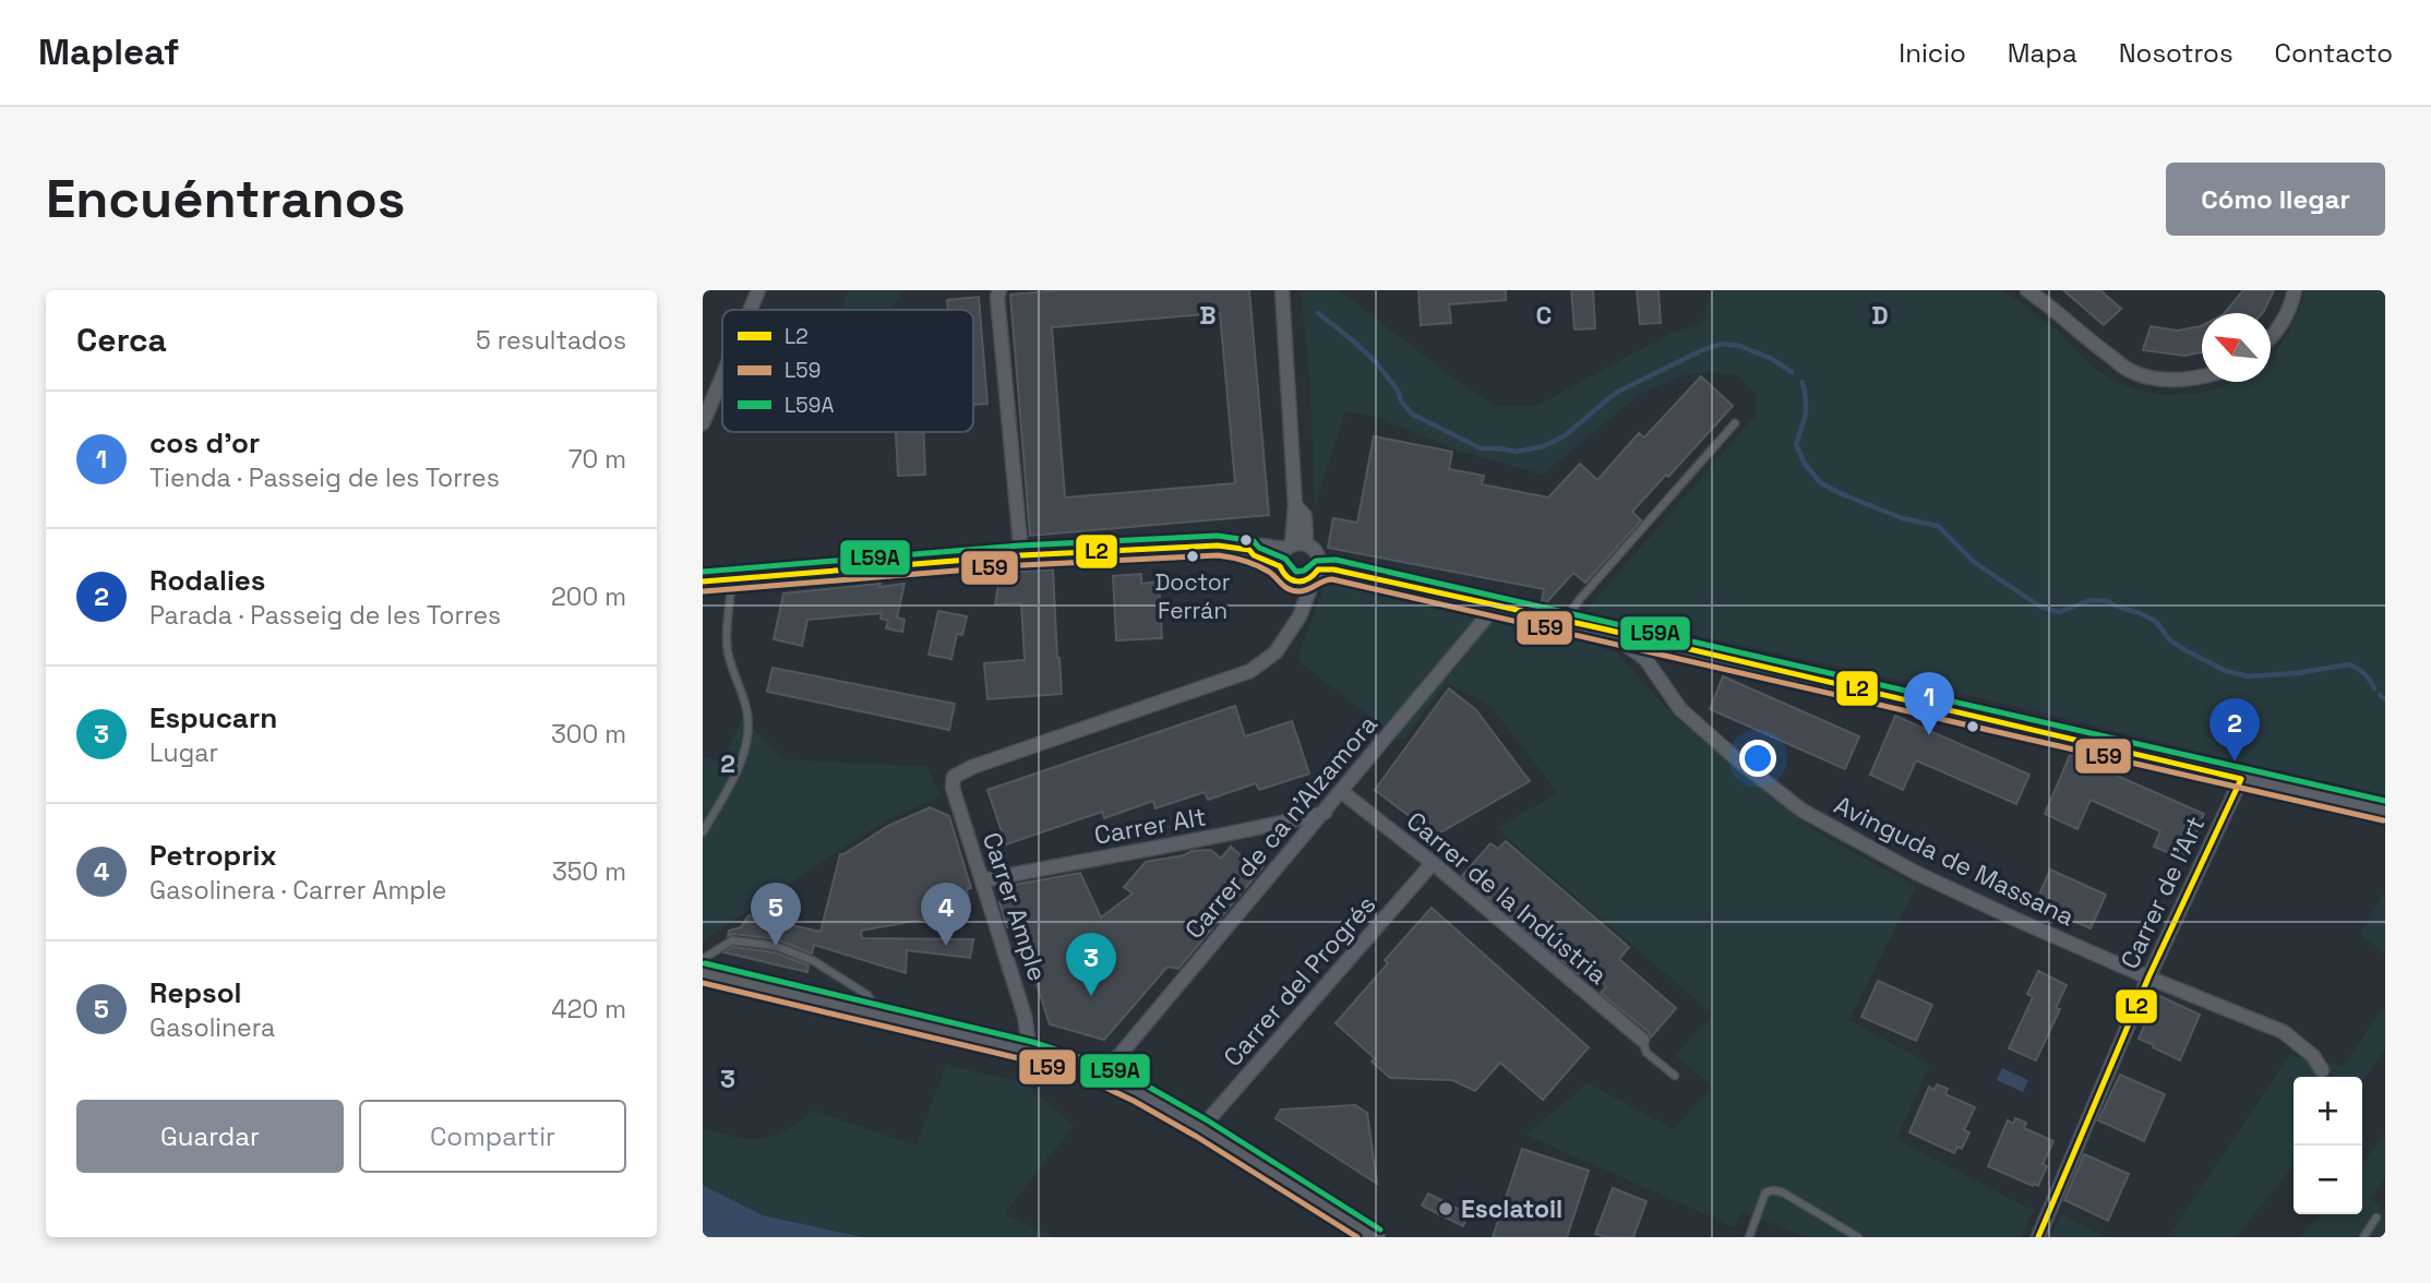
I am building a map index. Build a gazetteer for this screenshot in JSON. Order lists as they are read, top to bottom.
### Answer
{
  "streets": {
    "street": [
      "Carrer Alt",
      "Carrer de ca n'Alzamora",
      "Avinguda de Massana",
      "Carrer de l'Art",
      "Carrer de la Indústria",
      "Carrer Ample",
      "Carrer del Progrés"
    ]
  },
  "crossings": [
    ["Carrer Alt", "Carrer de ca n'Alzamora"],
    ["Carrer Alt", "Carrer Ample"],
    ["Carrer de ca n'Alzamora", "Carrer de la Indústria"],
    ["Avinguda de Massana", "Carrer de l'Art"],
    ["Carrer de la Indústria", "Carrer del Progrés"]
  ],
  "places": ["Doctor Ferrán", "Esclatoil"],
  "lines": ["transit line L59A", "transit line L2", "transit line L59"],
  "legend": ["L2", "L59", "L59A"],
  "north": "top left",
  "page": {
    "header": "Mapleaf",
    "nav": [
      "Inicio",
      "Mapa",
      "Nosotros",
      "Contacto"
    ],
    "buttons": [
      "Cómo llegar",
      ["Guardar", "Compartir"]
    ],
    "title": "Encuéntranos",
    "heading": ["Cerca", "5 resultados"],
    "list": [
      {
        "mark": "1",
        "name": "cos d'or",
        "note": "Tienda · Passeig de les Torres",
        "value": "70 m"
      },
      {
        "mark": "2",
        "name": "Rodalies",
        "note": "Parada · Passeig de les Torres",
        "value": "200 m"
      },
      {
        "mark": "3",
        "name": "Espucarn",
        "note": "Lugar",
        "value": "300 m"
      },
      {
        "mark": "4",
        "name": "Petroprix",
        "note": "Gasolinera · Carrer Ample",
        "value": "350 m"
      },
      {
        "mark": "5",
        "name": "Repsol",
        "note": "Gasolinera",
        "value": "420 m"
      }
    ],
    "pins": [
      "1",
      "2",
      "4",
      "5",
      "3"
    ],
    "map_buttons": ["+", "−"]
  },
  "grid": {
    "columns": ["B", "C", "D"],
    "rows": ["2", "3"]
  }
}
